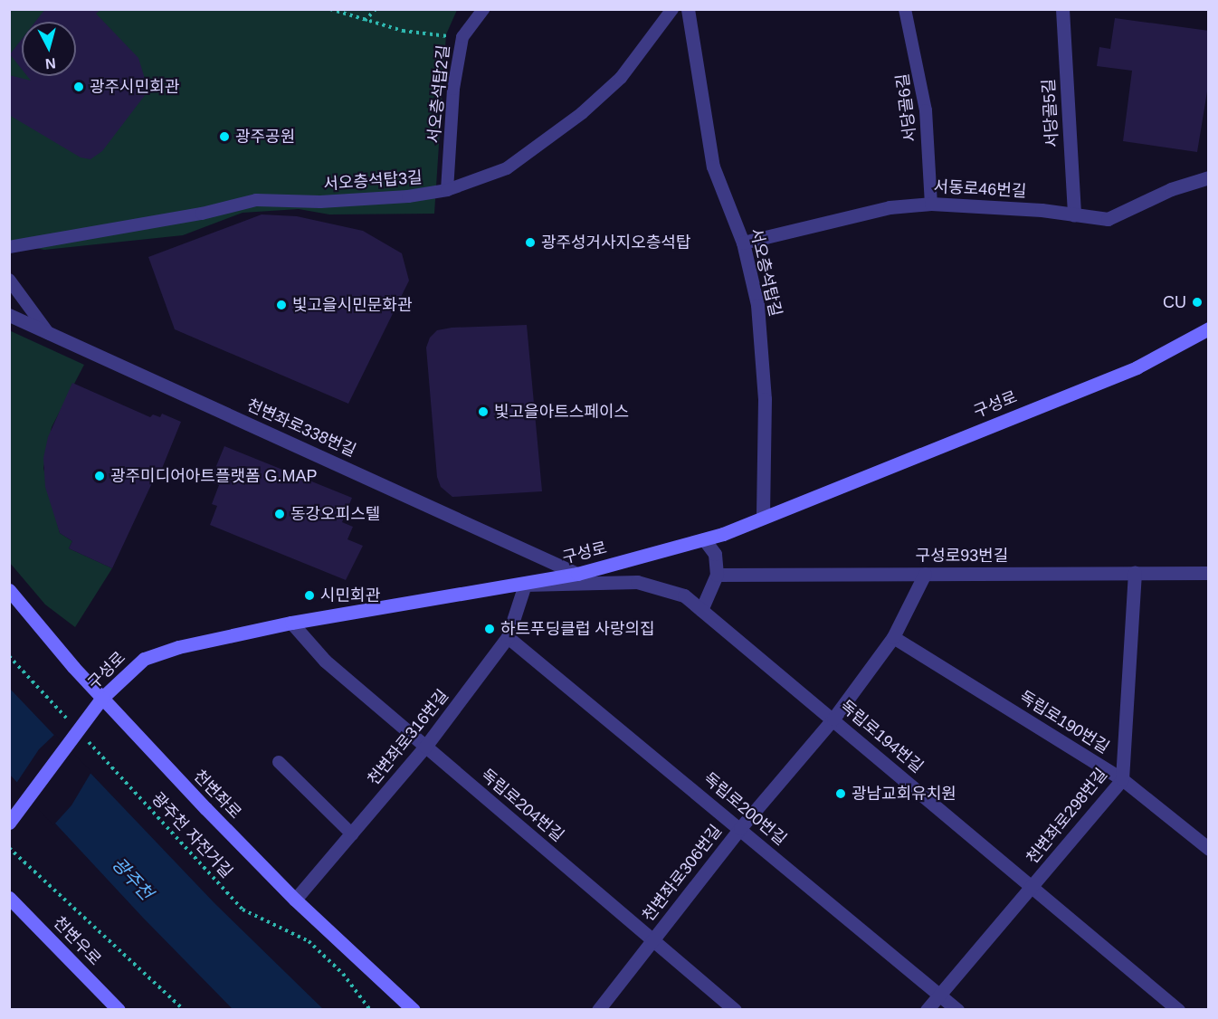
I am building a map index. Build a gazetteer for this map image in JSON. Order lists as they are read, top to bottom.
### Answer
{
  "streets": {
    "street": [
      "서당골5길",
      "서동로46번길",
      "서오층석탑길",
      "구성로",
      "천변좌로338번길",
      "구성로93번길",
      "독립로190번길",
      "독립로194번길",
      "천변좌로316번길",
      "천변좌로",
      "독립로204번길",
      "독립로200번길",
      "천변좌로298번길",
      "천변좌로306번길",
      "천변우로"
    ],
    "lane": ["서오층석탑2길", "서당골6길", "서오층석탑3길"],
    "path": ["광주천 자전거길"]
  },
  "crossings": [
    ["서오층석탑2길", "서오층석탑3길"],
    ["서당골6길", "서동로46번길"],
    ["서당골5길", "서동로46번길"],
    ["서동로46번길", "서오층석탑길"],
    ["서오층석탑길", "구성로"],
    ["구성로", "천변좌로338번길"],
    ["구성로", "독립로194번길"],
    ["구성로", "천변좌로316번길"],
    ["구성로", "천변좌로"],
    ["구성로", "독립로204번길"],
    ["구성로93번길", "천변좌로298번길"],
    ["구성로93번길", "천변좌로306번길"],
    ["독립로190번길", "천변좌로298번길"],
    ["독립로190번길", "천변좌로306번길"],
    ["독립로194번길", "천변좌로316번길"],
    ["독립로194번길", "천변좌로298번길"],
    ["독립로194번길", "천변좌로306번길"],
    ["천변좌로316번길", "천변좌로"],
    ["천변좌로316번길", "독립로204번길"],
    ["천변좌로316번길", "독립로200번길"],
    ["독립로204번길", "천변좌로306번길"],
    ["독립로200번길", "천변좌로298번길"],
    ["독립로200번길", "천변좌로306번길"]
  ],
  "water": ["광주천"],
  "places": [
    "광주시민회관",
    "광주공원",
    "광주성거사지오층석탑",
    "CU",
    "빛고을시민문화관",
    "빛고을아트스페이스",
    "광주미디어아트플랫폼 G.MAP",
    "동강오피스텔",
    "시민회관",
    "하트푸딩클럽 사랑의집",
    "광남교회유치원"
  ],
  "north": "bottom"
}
